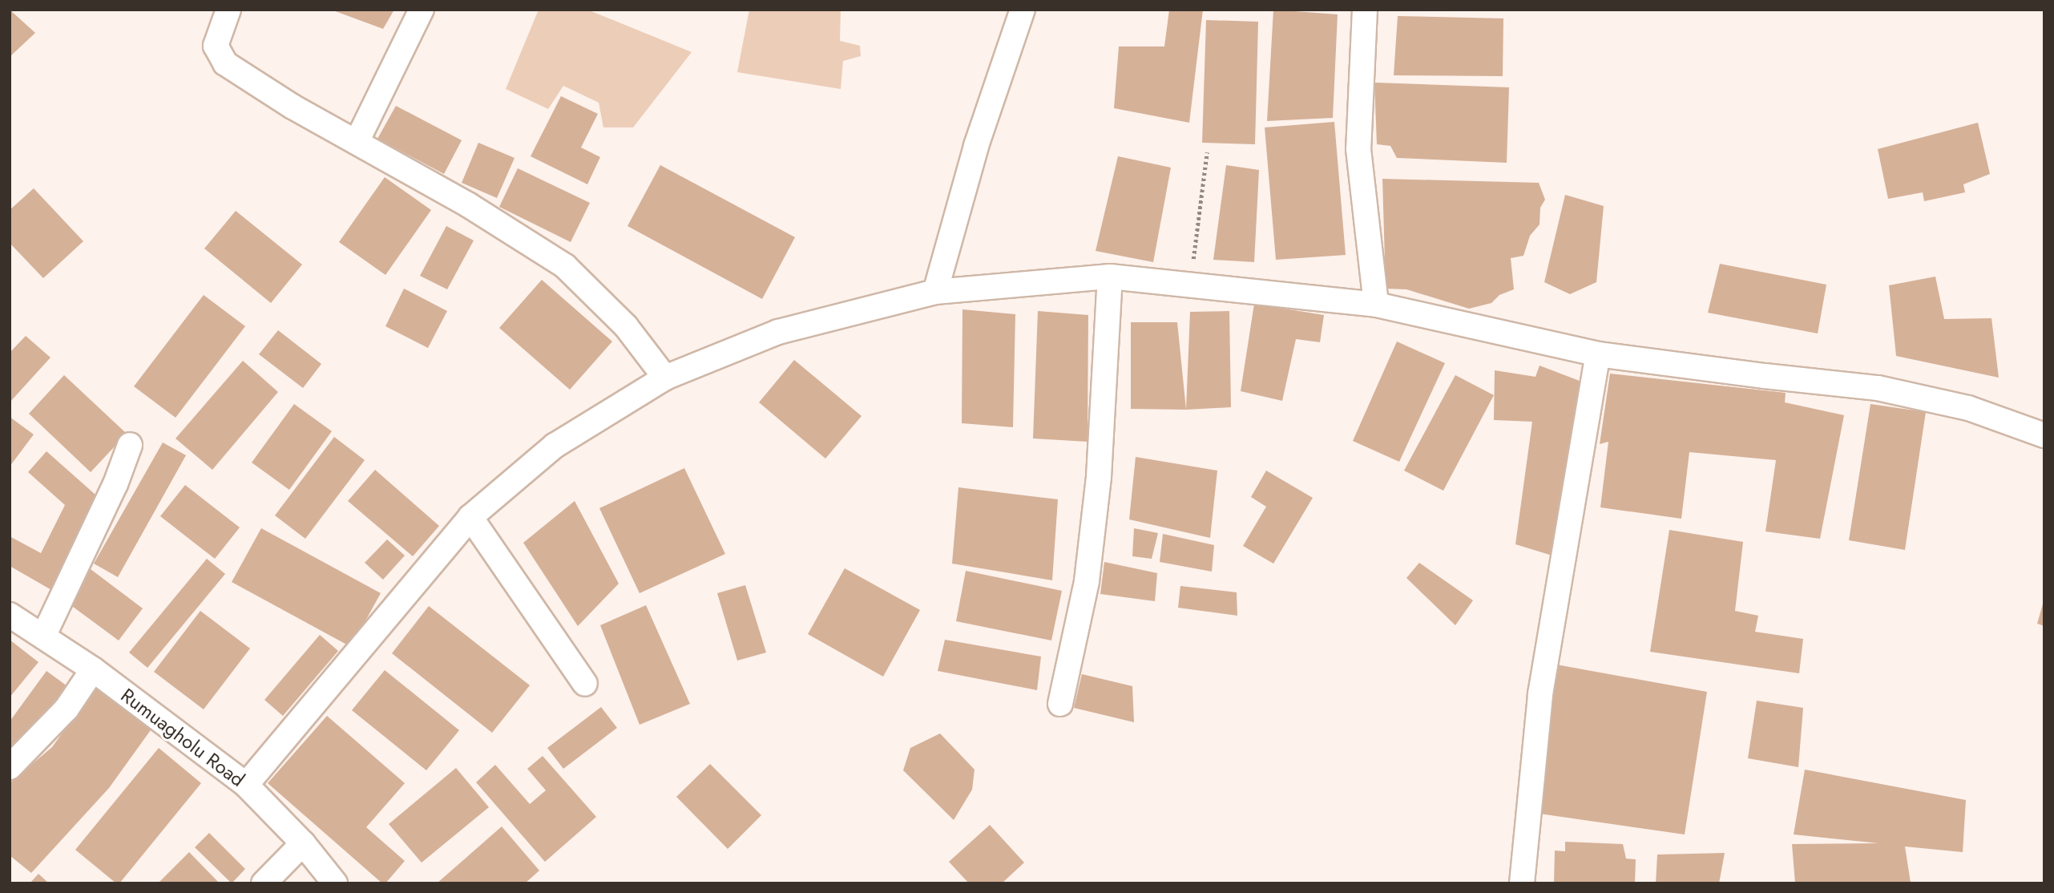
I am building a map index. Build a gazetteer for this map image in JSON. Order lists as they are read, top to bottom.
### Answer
{
  "streets": {
    "street": ["Rumuagholu Road"]
  }
}
